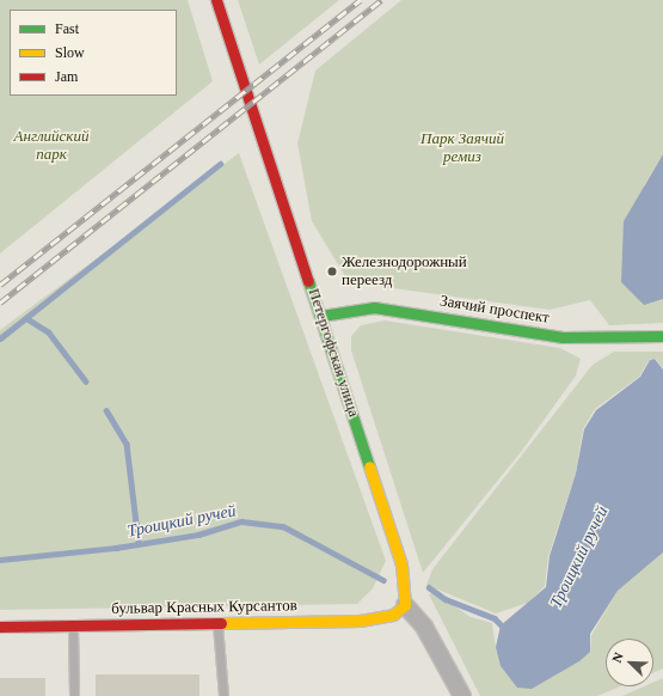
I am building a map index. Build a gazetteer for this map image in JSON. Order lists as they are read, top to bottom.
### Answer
{
  "streets": {
    "main road": ["Заячий проспект", "Петергофская улица", "бульвар Красных Курсантов"]
  },
  "crossings": [
    ["Заячий проспект", "Петергофская улица"],
    ["Петергофская улица", "бульвар Красных Курсантов"]
  ],
  "water": ["Троицкий ручей"],
  "parks": ["Английский парк", "Парк Заячий ремиз"],
  "places": ["Железнодорожный переезд"],
  "legend": ["Fast", "Slow", "Jam"],
  "north": "top left"
}
